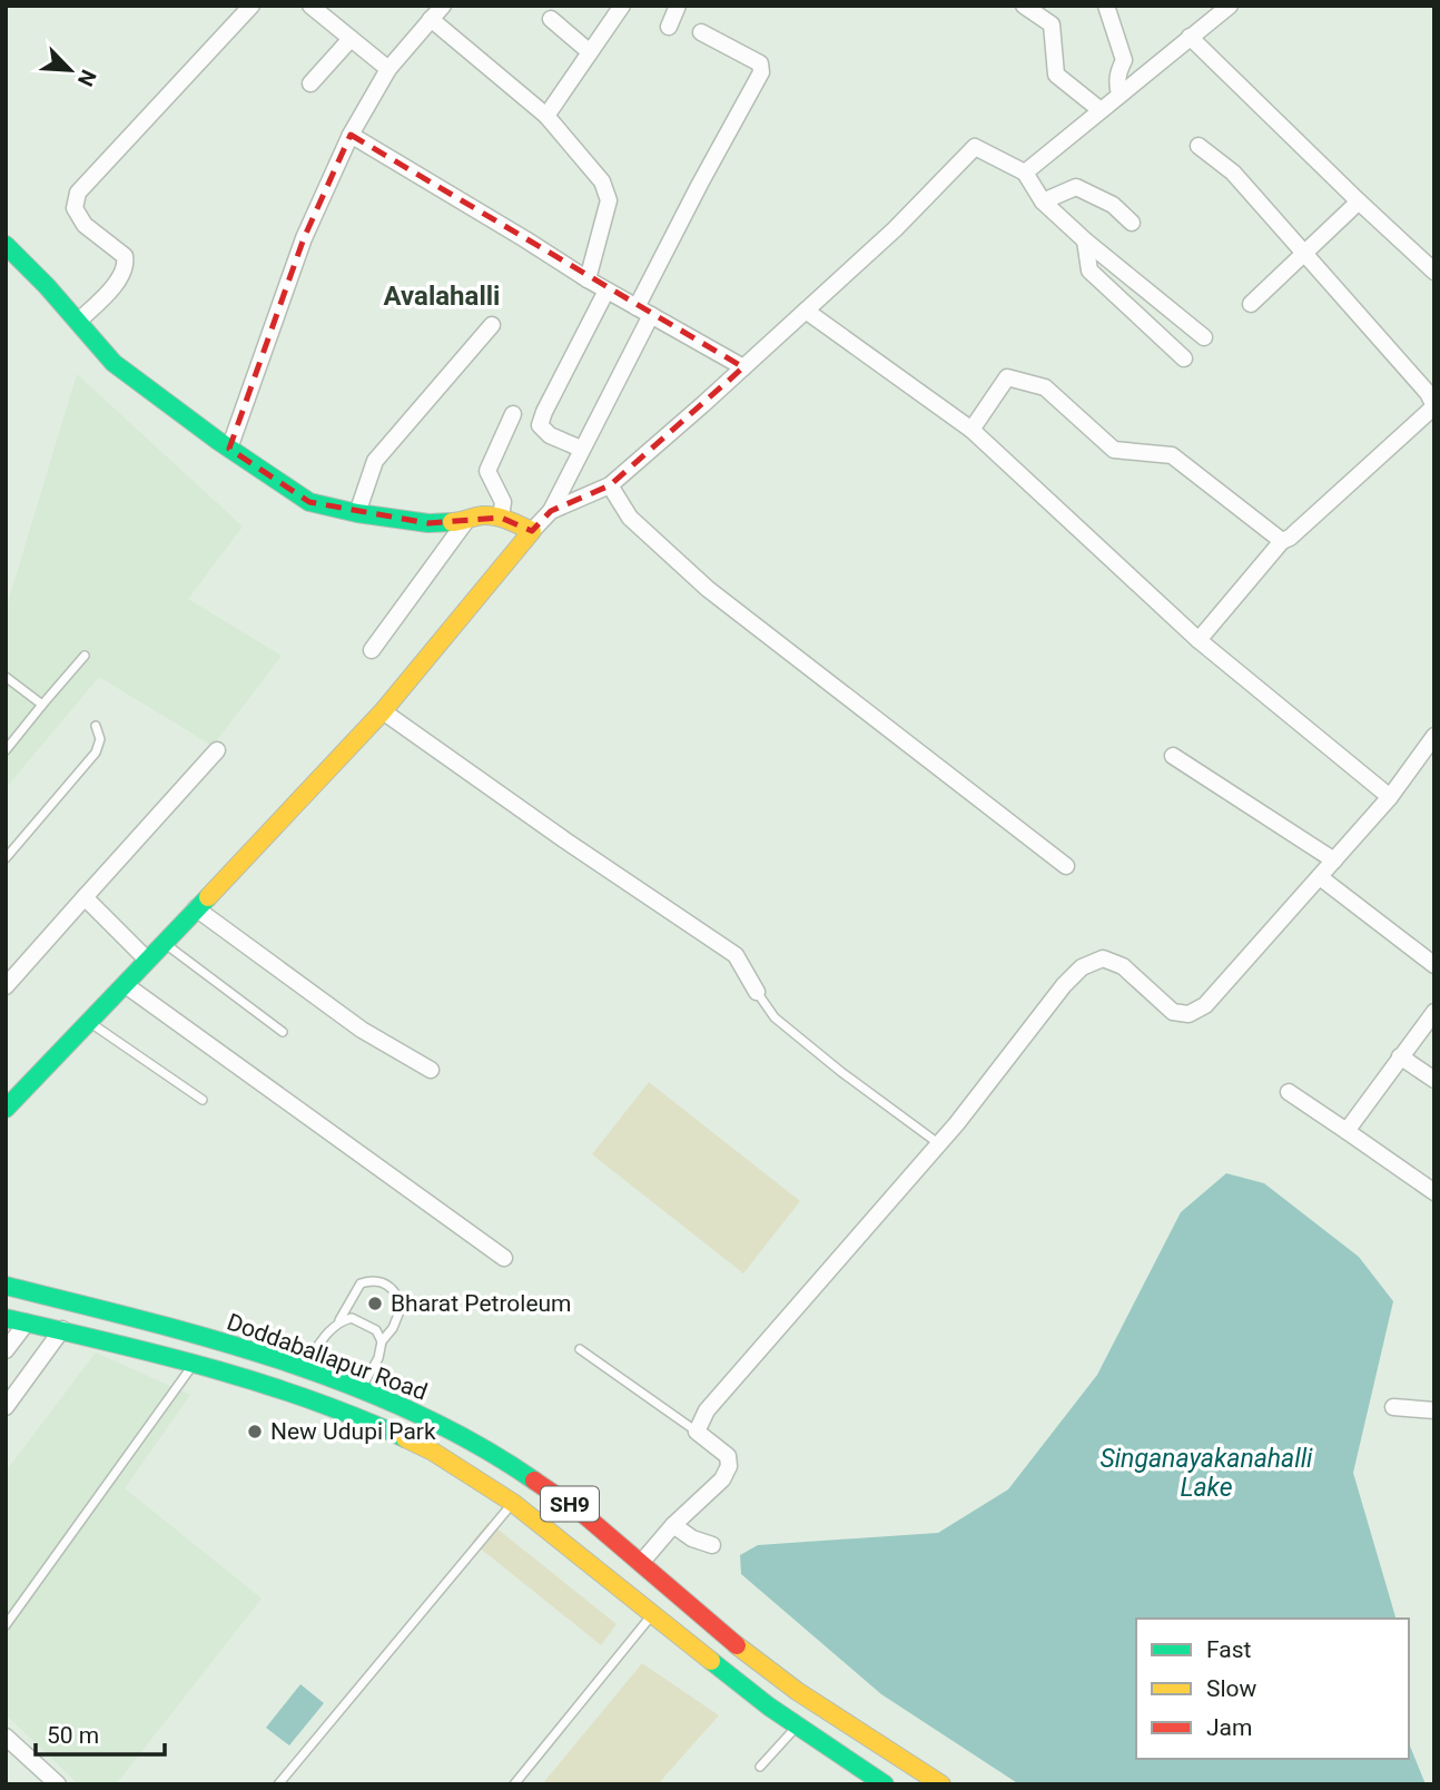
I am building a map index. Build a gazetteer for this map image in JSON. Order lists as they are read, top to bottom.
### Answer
{
  "streets": {
    "main road": ["Doddaballapur Road", "SH9"]
  },
  "districts": ["Avalahalli"],
  "water": ["Singanayakanahalli Lake"],
  "places": ["Bharat Petroleum", "New Udupi Park"],
  "legend": ["Fast", "Slow", "Jam"],
  "scale_bar": "50 m",
  "north": "bottom right"
}
